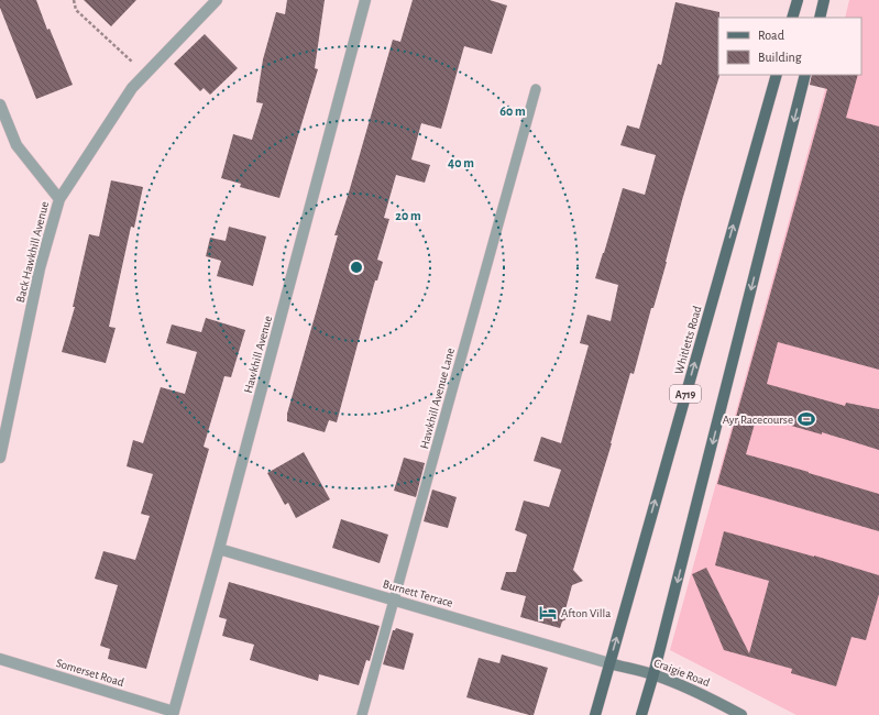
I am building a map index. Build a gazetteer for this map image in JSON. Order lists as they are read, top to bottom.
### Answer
{
  "streets": {
    "main road": ["Whitletts Road", "A719", "Craigie Road"],
    "street": [
      "Back Hawkhill Avenue",
      "Hawkhill Avenue",
      "Burnett Terrace",
      "Somerset Road"
    ],
    "lane": ["Hawkhill Avenue Lane"]
  },
  "crossings": [
    ["Whitletts Road", "Burnett Terrace"],
    ["Whitletts Road", "Craigie Road"],
    ["Hawkhill Avenue", "Burnett Terrace"],
    ["Hawkhill Avenue", "Somerset Road"],
    ["Hawkhill Avenue Lane", "Burnett Terrace"],
    ["Burnett Terrace", "Craigie Road"]
  ],
  "places": {
    "sports": ["Ayr Racecourse"],
    "hotel": ["Afton Villa"]
  },
  "legend": ["Road", "Building"],
  "rings": ["60 m", "40 m", "20 m"]
}
